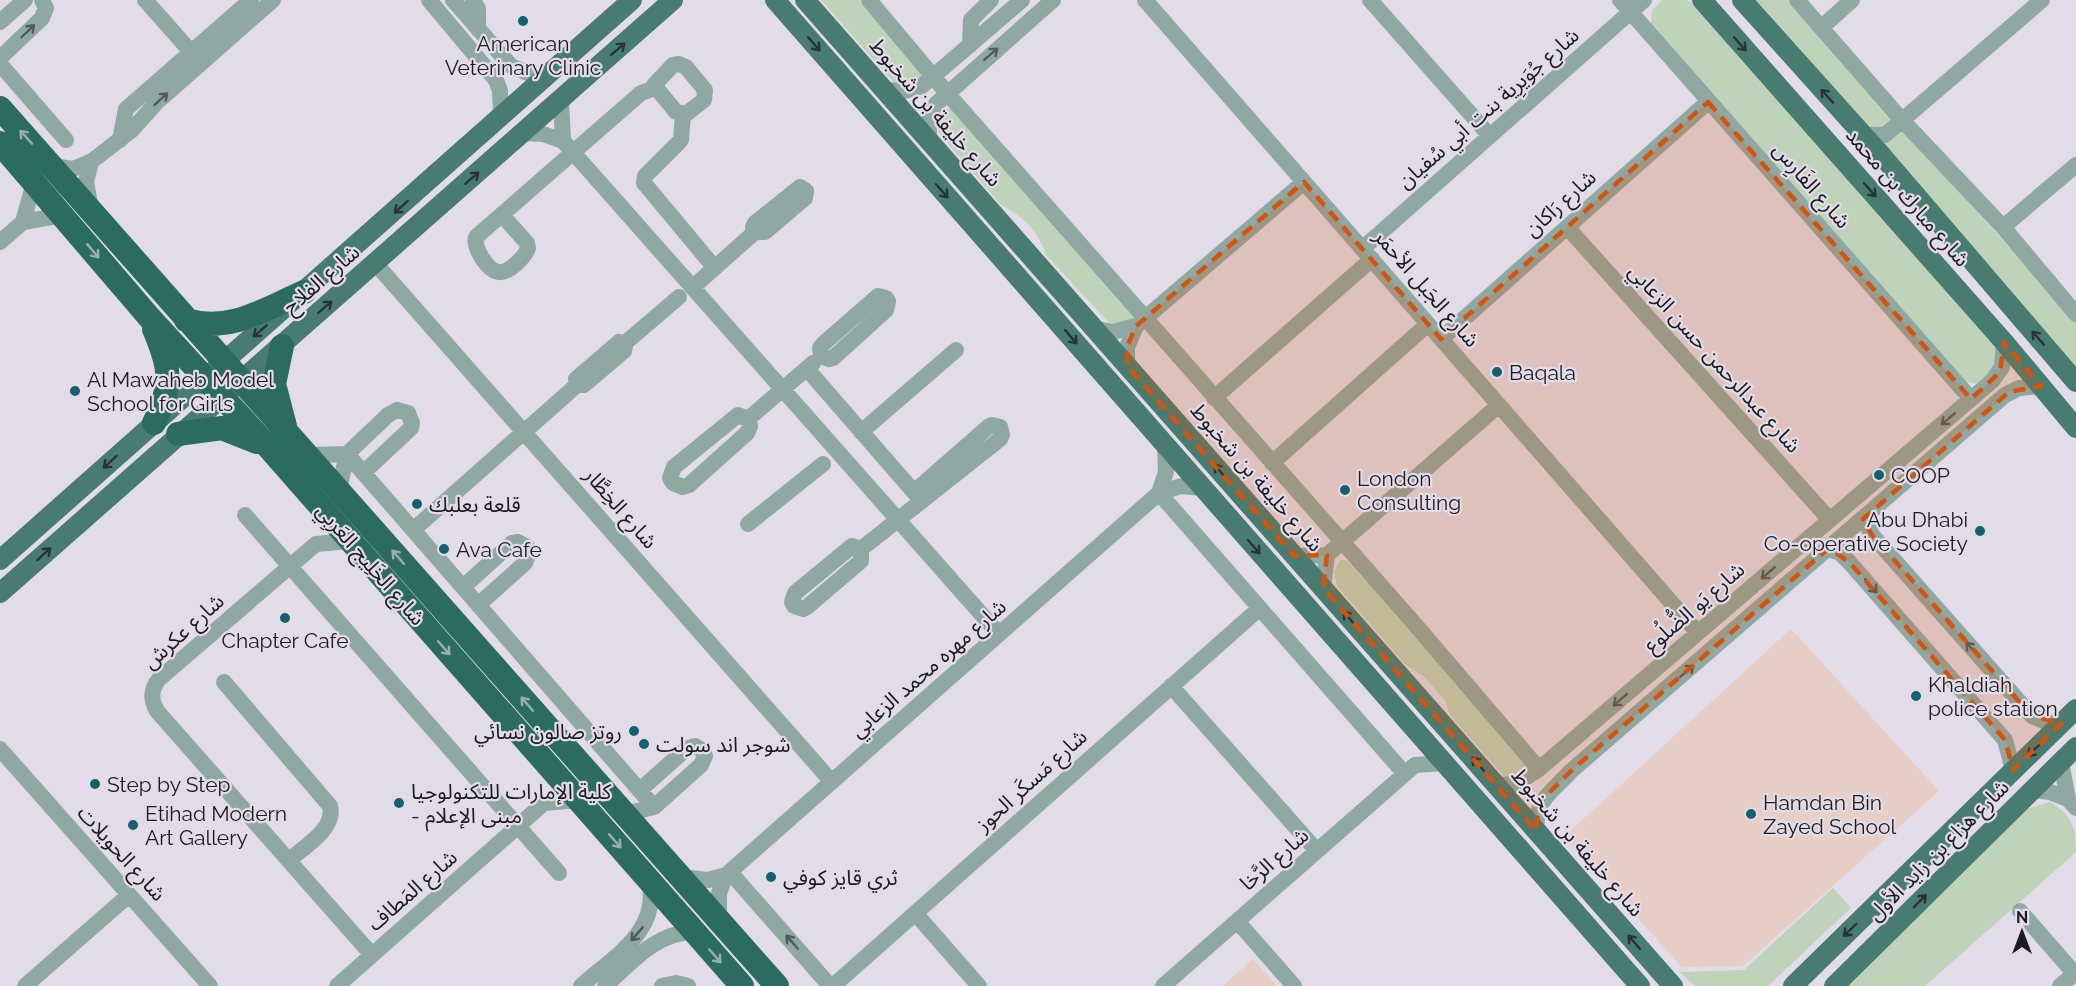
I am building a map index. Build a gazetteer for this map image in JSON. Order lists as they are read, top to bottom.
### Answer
{
  "streets": {
    "highway": ["شارع الخَلِيج العَربِي"],
    "main road": [
      "شارع خليفة بن شخبوط",
      "شارع مبارك بن محمد",
      "شارع الفلاح",
      "شارع هزاع بن زايد الأول"
    ],
    "street": [
      "شارع جُوَيرِية بنت أبي سُفيان",
      "شارع الفَارِس",
      "شارع رَاكان",
      "شارع الجَبل الأحمَر",
      "شارع عبدالرحمن حسن الزعابي",
      "شارع الخِطَّار",
      "شارع يَو الضُّلُوع",
      "شارع عكرش",
      "شارع مهره محمد الزعابي",
      "شارع مَسكَر الحوز",
      "شارع الحويلات",
      "شارع الرَّخا",
      "شارع المَطاف"
    ]
  },
  "crossings": [
    ["شارع جُوَيرِية بنت أبي سُفيان", "شارع الفَارِس"],
    ["شارع جُوَيرِية بنت أبي سُفيان", "شارع الجَبل الأحمَر"],
    ["شارع خليفة بن شخبوط", "شارع يَو الضُّلُوع"],
    ["شارع الفَارِس", "شارع رَاكان"],
    ["شارع الفَارِس", "شارع يَو الضُّلُوع"],
    ["شارع مبارك بن محمد", "شارع يَو الضُّلُوع"],
    ["شارع رَاكان", "شارع الجَبل الأحمَر"],
    ["شارع رَاكان", "شارع عبدالرحمن حسن الزعابي"],
    ["شارع الفلاح", "شارع الخِطَّار"],
    ["شارع الفلاح", "شارع الخَلِيج العَربِي"],
    ["شارع الجَبل الأحمَر", "شارع يَو الضُّلُوع"],
    ["شارع عبدالرحمن حسن الزعابي", "شارع يَو الضُّلُوع"],
    ["شارع الخِطَّار", "شارع مهره محمد الزعابي"],
    ["شارع عكرش", "شارع المَطاف"]
  ],
  "places": [
    "American Veterinary Clinic",
    "Baqala",
    "Al Mawaheb Model School for Girls",
    "COOP",
    "London Consulting",
    "قلعة بعلبك",
    "Abu Dhabi Co-operative Society",
    "Ava Cafe",
    "Chapter Cafe",
    "Khaldiah police station",
    "روتز صالون نسائي",
    "شوجر اند سولت",
    "Step by Step",
    "كلية الإمارات للتكنولوجيا - مبنى الإعلام",
    "Hamdan Bin Zayed School",
    "Etihad Modern Art Gallery",
    "ثري قايز كوفي"
  ],
  "north": "top"
}
